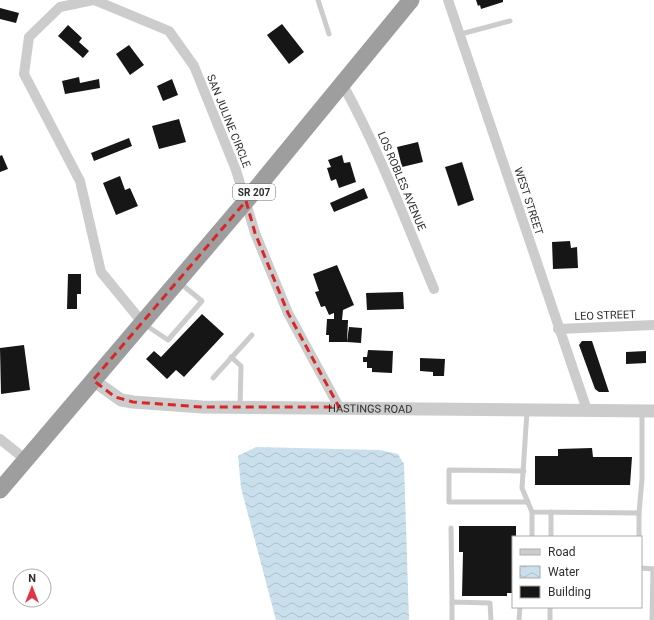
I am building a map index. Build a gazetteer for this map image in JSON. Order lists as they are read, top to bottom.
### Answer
{
  "streets": {
    "highway": ["SR 207"],
    "street": [
      "SAN JULINE CIRCLE",
      "LOS ROBLES AVENUE",
      "WEST STREET",
      "LEO STREET",
      "HASTINGS ROAD"
    ]
  },
  "crossings": [
    ["SAN JULINE CIRCLE", "SR 207"],
    ["SAN JULINE CIRCLE", "HASTINGS ROAD"],
    ["LOS ROBLES AVENUE", "SR 207"],
    ["SR 207", "HASTINGS ROAD"],
    ["WEST STREET", "LEO STREET"],
    ["WEST STREET", "HASTINGS ROAD"]
  ],
  "legend": ["Road", "Water", "Building"],
  "north": "top"
}
